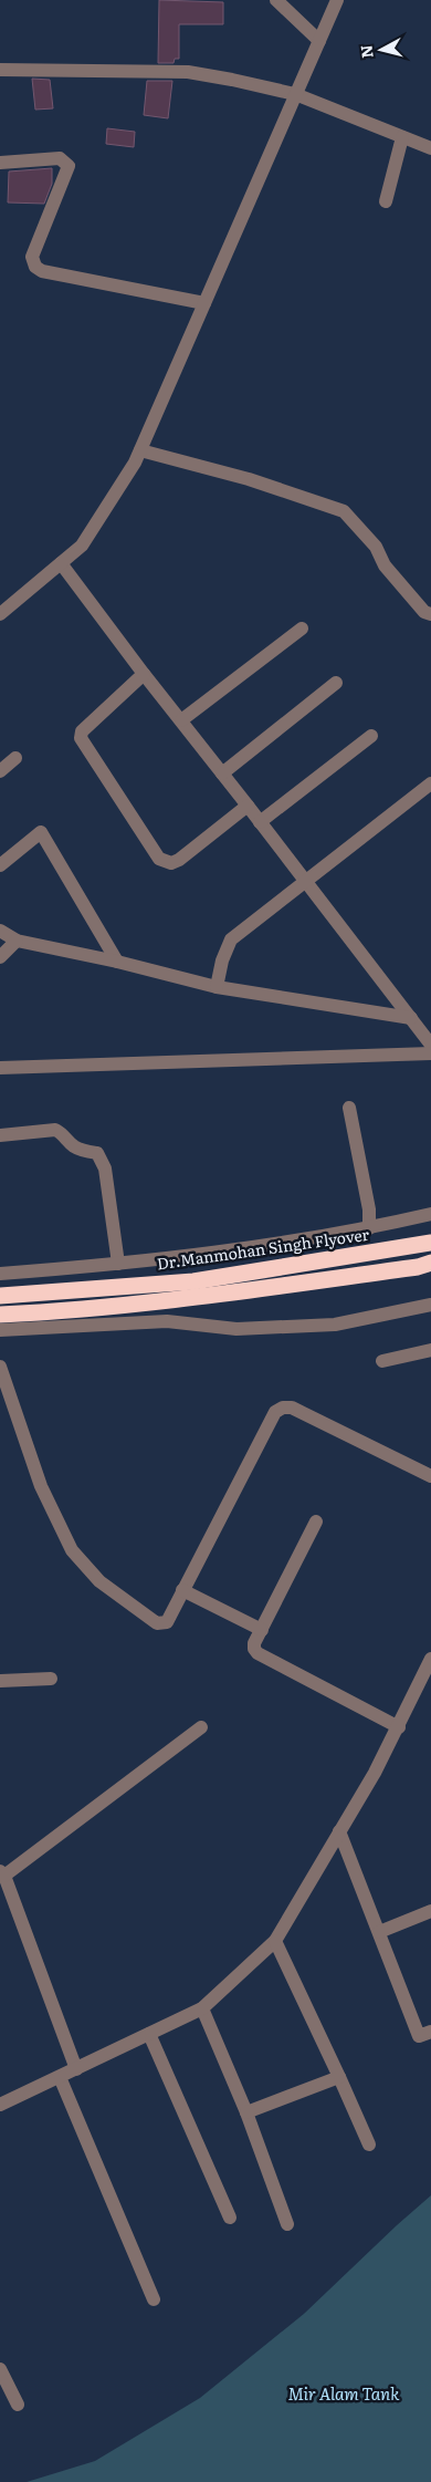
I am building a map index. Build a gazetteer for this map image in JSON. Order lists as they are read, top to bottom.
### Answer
{
  "streets": {
    "highway": ["Dr.Manmohan Singh Flyover"]
  },
  "water": ["Mir Alam Tank"],
  "north": "left"
}
